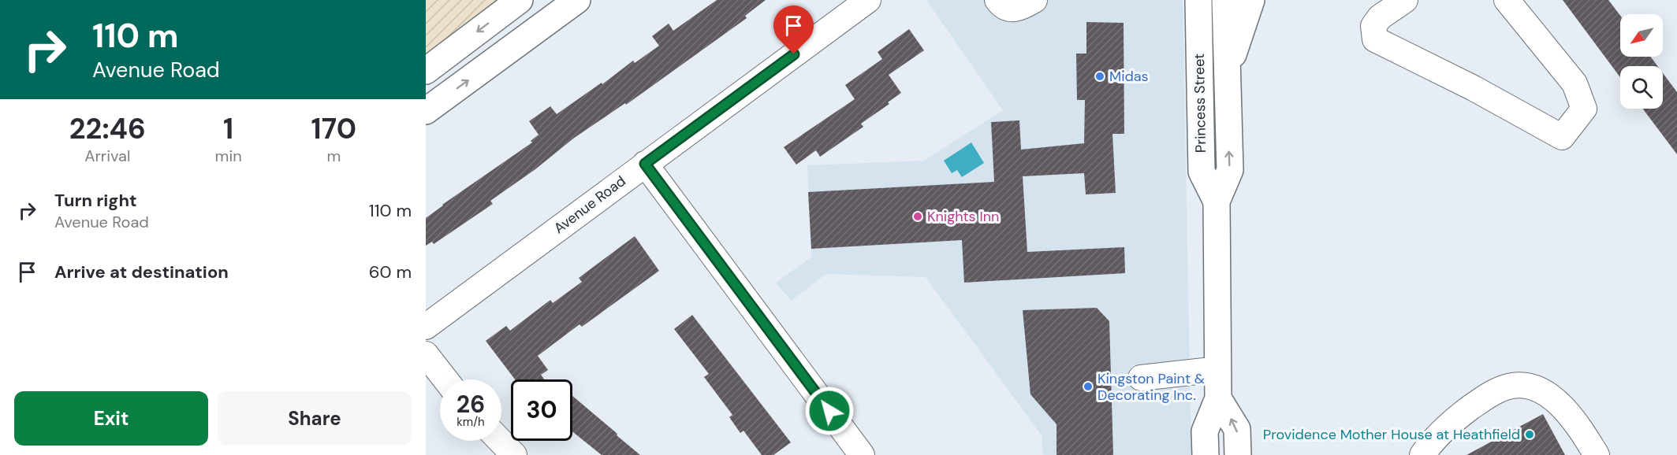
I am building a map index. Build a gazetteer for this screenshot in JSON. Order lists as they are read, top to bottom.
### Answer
{
  "streets": {
    "main road": ["Princess Street"],
    "street": ["Avenue Road"]
  },
  "places": [
    "Midas",
    "Knights Inn",
    "Kingston Paint & Decorating Inc.",
    "Providence Mother House at Heathfield"
  ],
  "north": "bottom left",
  "page": {
    "turn": ["110 m", "Avenue Road"],
    "eta": [
      "22:46",
      "Arrival",
      "1",
      "min",
      "170",
      "m"
    ],
    "list": [
      {
        "name": "Turn right",
        "note": "Avenue Road",
        "value": "110 m"
      },
      {
        "name": "Arrive at destination",
        "value": "60 m"
      }
    ],
    "speed": "26 km/h",
    "limit": "30",
    "buttons": ["Exit", "Share"]
  }
}
